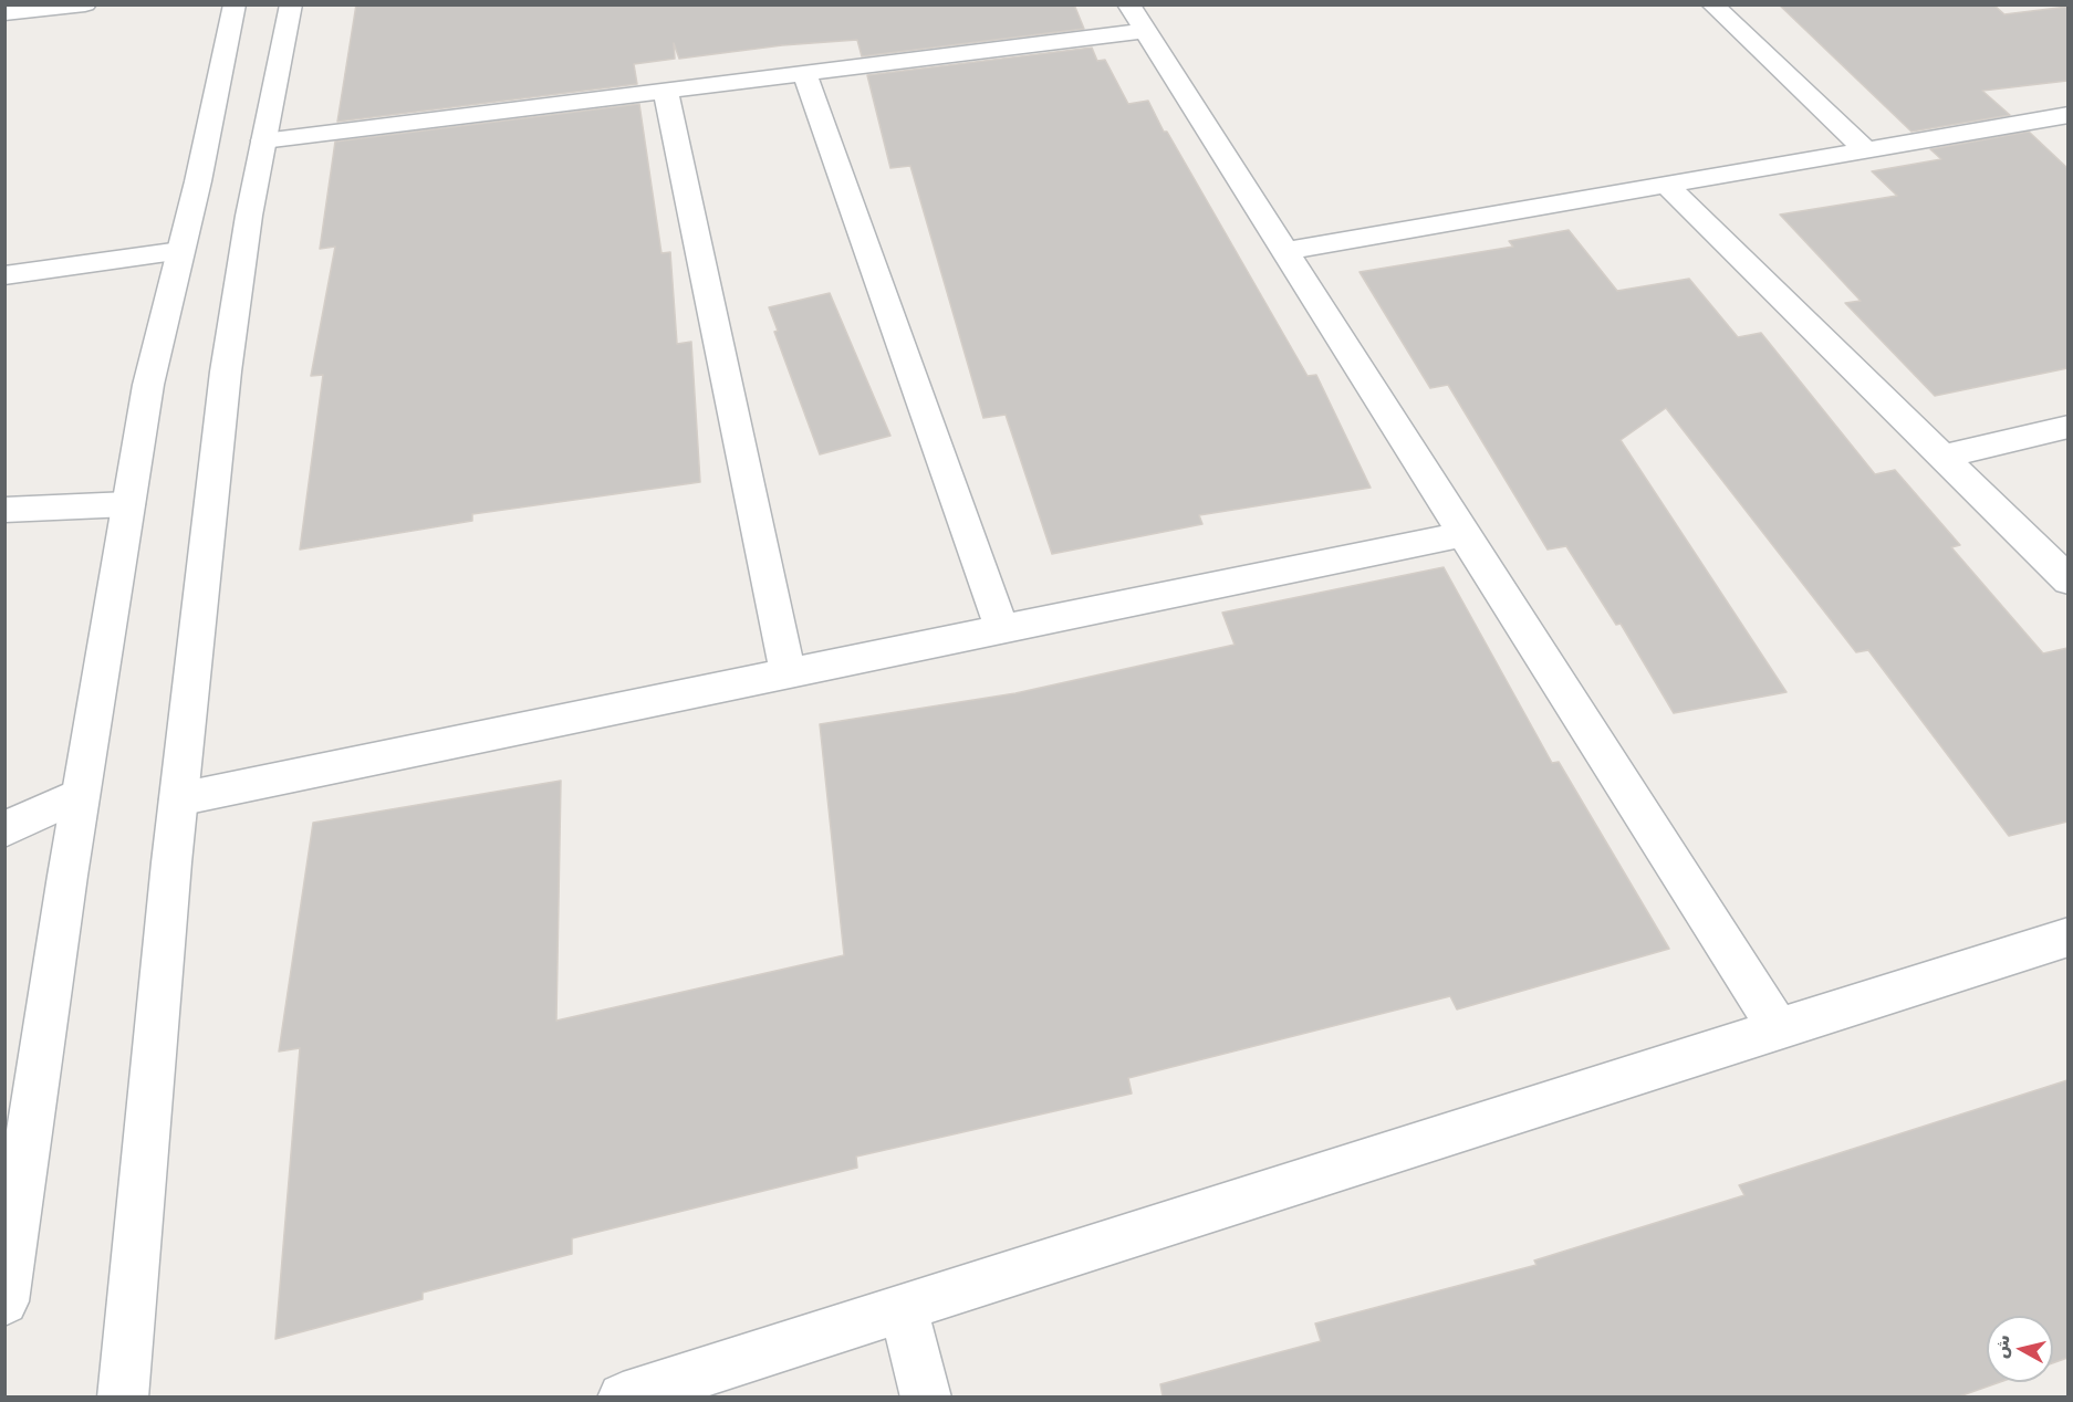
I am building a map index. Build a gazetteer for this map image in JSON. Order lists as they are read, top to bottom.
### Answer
{
  "north": "left"
}
